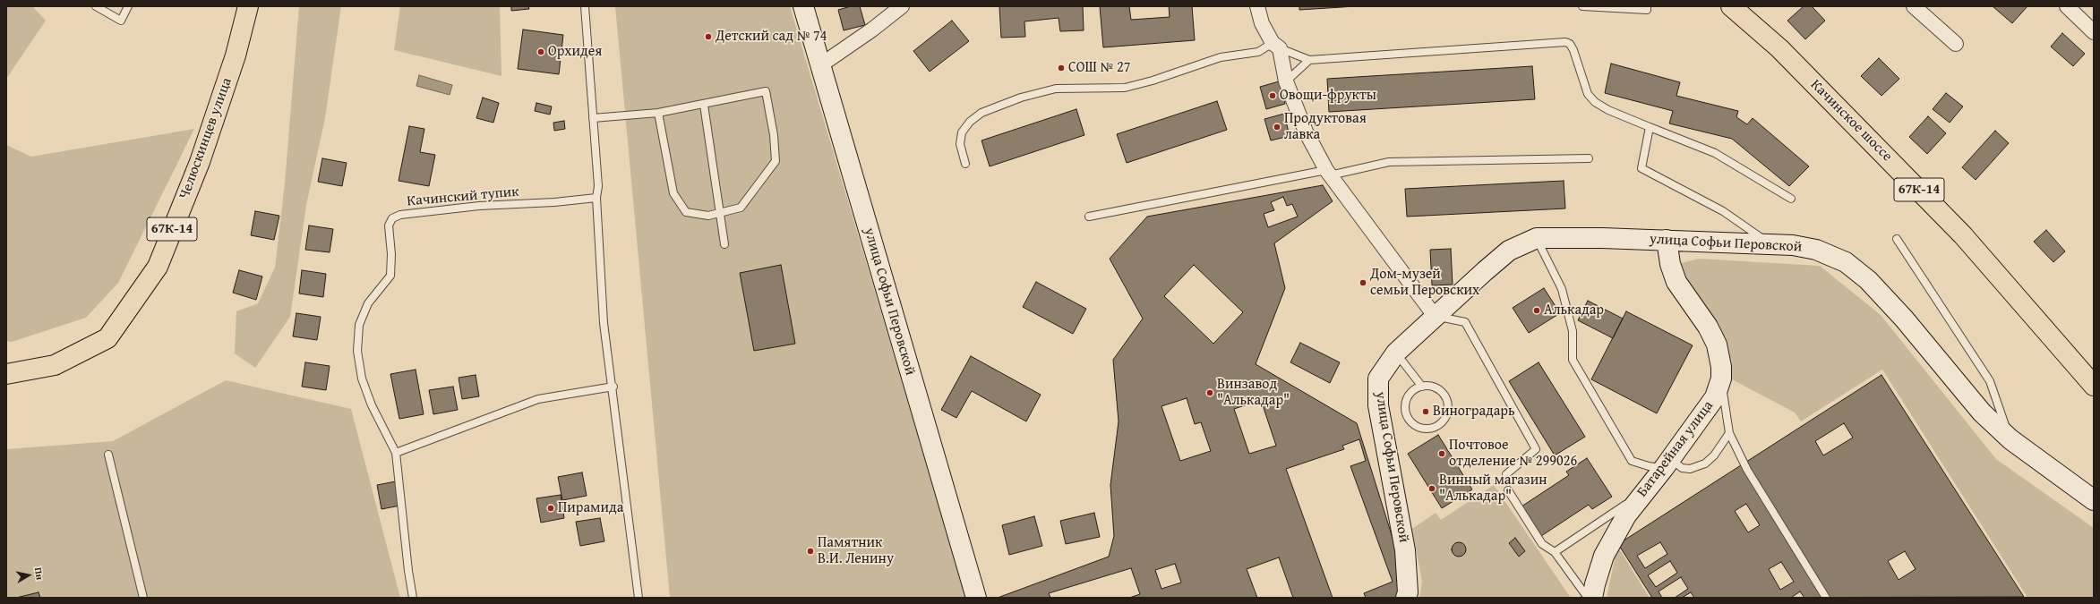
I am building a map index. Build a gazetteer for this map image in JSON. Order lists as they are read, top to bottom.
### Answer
{
  "streets": {
    "main road": ["Качинское шоссе", "Челюскинцев улица", "67К-14"],
    "street": ["улица Софьи Перовской", "Батарейная улица"],
    "lane": ["Качинский тупик"]
  },
  "crossings": [
    ["улица Софьи Перовской", "Батарейная улица"]
  ],
  "places": [
    "Детский сад № 74",
    "Орхидея",
    "СОШ № 27",
    "Овощи-фрукты",
    "Продуктовая лавка",
    "Дом-музей семьи Перовских",
    "Алькадар",
    "Винзавод \"Алькадар\"",
    "Виноградарь",
    "Почтовое отделение № 299026",
    "Винный магазин \"Алькадар\"",
    "Пирамида",
    "Памятник В.И. Ленину"
  ],
  "north": "right"
}
